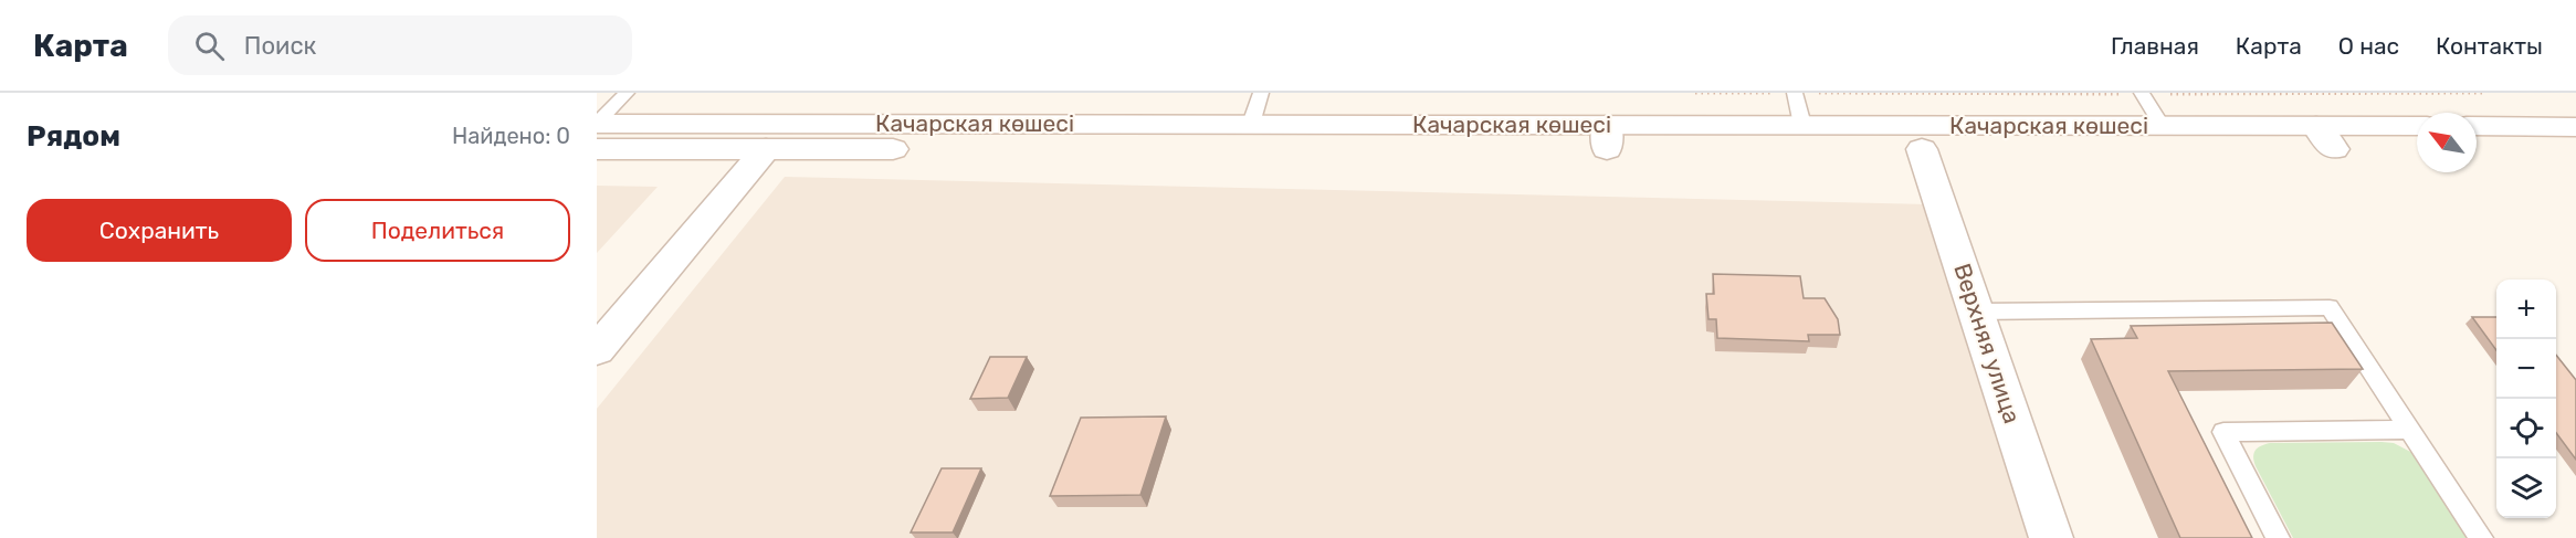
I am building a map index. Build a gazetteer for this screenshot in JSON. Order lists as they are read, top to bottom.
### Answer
{
  "streets": {
    "main road": ["Качарская көшесі", "Верхняя улица"]
  },
  "crossings": [
    ["Качарская көшесі", "Верхняя улица"]
  ],
  "north": "top left",
  "page": {
    "header": "Карта",
    "search": "Поиск",
    "nav": [
      "Главная",
      "Карта",
      "О нас",
      "Контакты"
    ],
    "heading": ["Рядом", "Найдено: 0"],
    "buttons": ["Сохранить", "Поделиться"],
    "map_buttons": ["+", "−"]
  }
}
